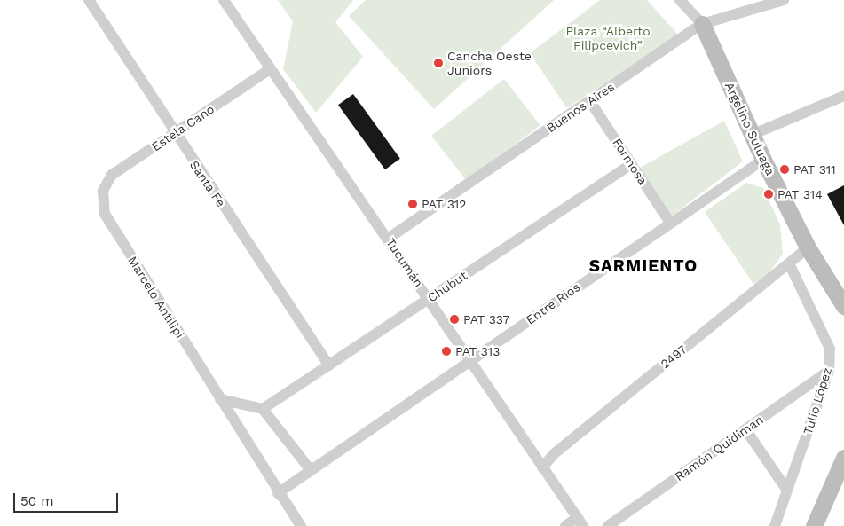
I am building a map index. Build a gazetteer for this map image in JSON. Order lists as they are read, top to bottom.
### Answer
{
  "streets": {
    "street": [
      "Buenos Aires",
      "Estela Cano",
      "Argelino Suluaga",
      "Formosa",
      "Santa Fe",
      "Tucumán",
      "Chubut",
      "Marcelo Antilipi",
      "Entre Ríos",
      "2497",
      "Tulio López",
      "Ramón Quidiman"
    ]
  },
  "crossings": [
    ["Buenos Aires", "Argelino Suluaga"],
    ["Buenos Aires", "Formosa"],
    ["Buenos Aires", "Tucumán"],
    ["Estela Cano", "Santa Fe"],
    ["Estela Cano", "Tucumán"],
    ["Estela Cano", "Marcelo Antilipi"],
    ["Argelino Suluaga", "Entre Ríos"],
    ["Argelino Suluaga", "2497"],
    ["Formosa", "Chubut"],
    ["Formosa", "Entre Ríos"],
    ["Santa Fe", "Chubut"],
    ["Tucumán", "Chubut"],
    ["Tucumán", "Entre Ríos"],
    ["Tucumán", "2497"],
    ["Marcelo Antilipi", "Entre Ríos"],
    ["2497", "Tulio López"],
    ["Tulio López", "Ramón Quidiman"]
  ],
  "districts": ["SARMIENTO"],
  "parks": ["Plaza “Alberto Filipcevich”"],
  "places": [
    "Cancha Oeste Juniors",
    "PAT 311",
    "PAT 314",
    "PAT 312",
    "PAT 337",
    "PAT 313"
  ],
  "scale_bar": "50 m"
}
